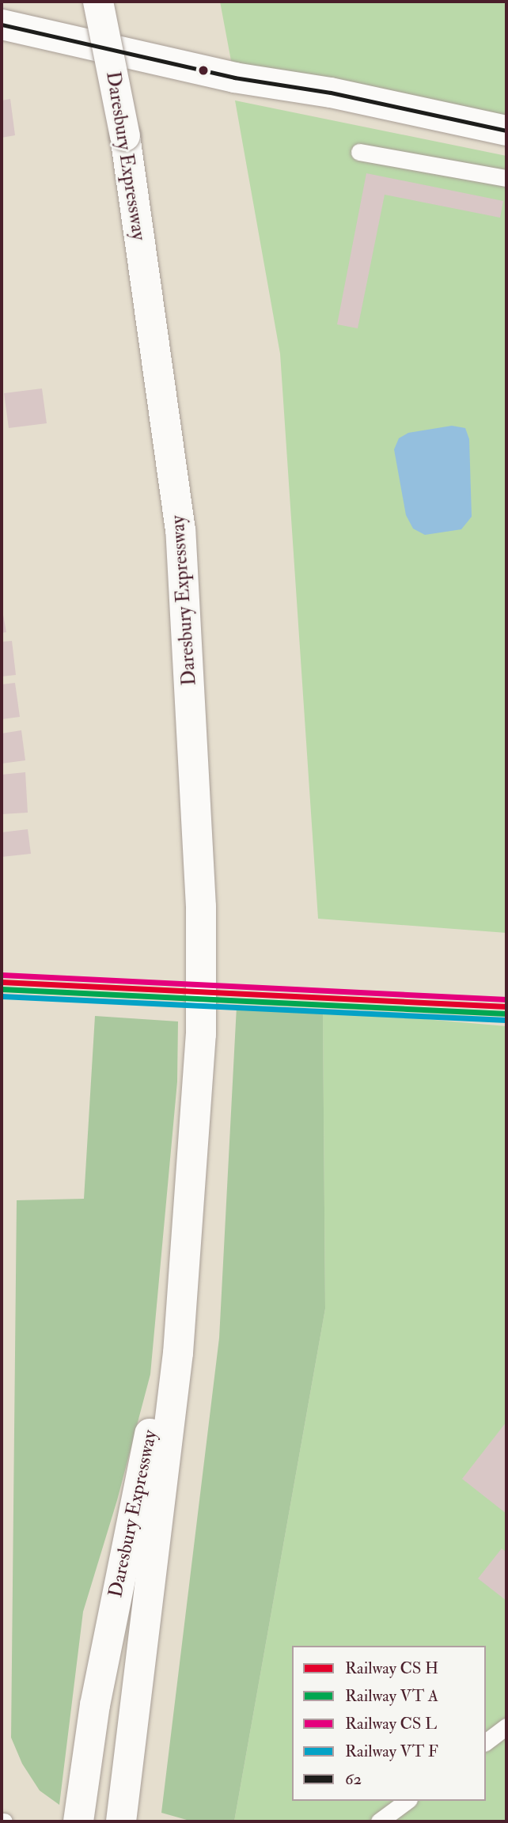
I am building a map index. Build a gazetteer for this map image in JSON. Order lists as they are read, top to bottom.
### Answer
{
  "streets": {
    "main road": ["Daresbury Expressway"]
  },
  "lines": ["transit line 62"],
  "legend": [
    "Railway CS H",
    "Railway VT A",
    "Railway CS L",
    "Railway VT F",
    "62"
  ]
}
